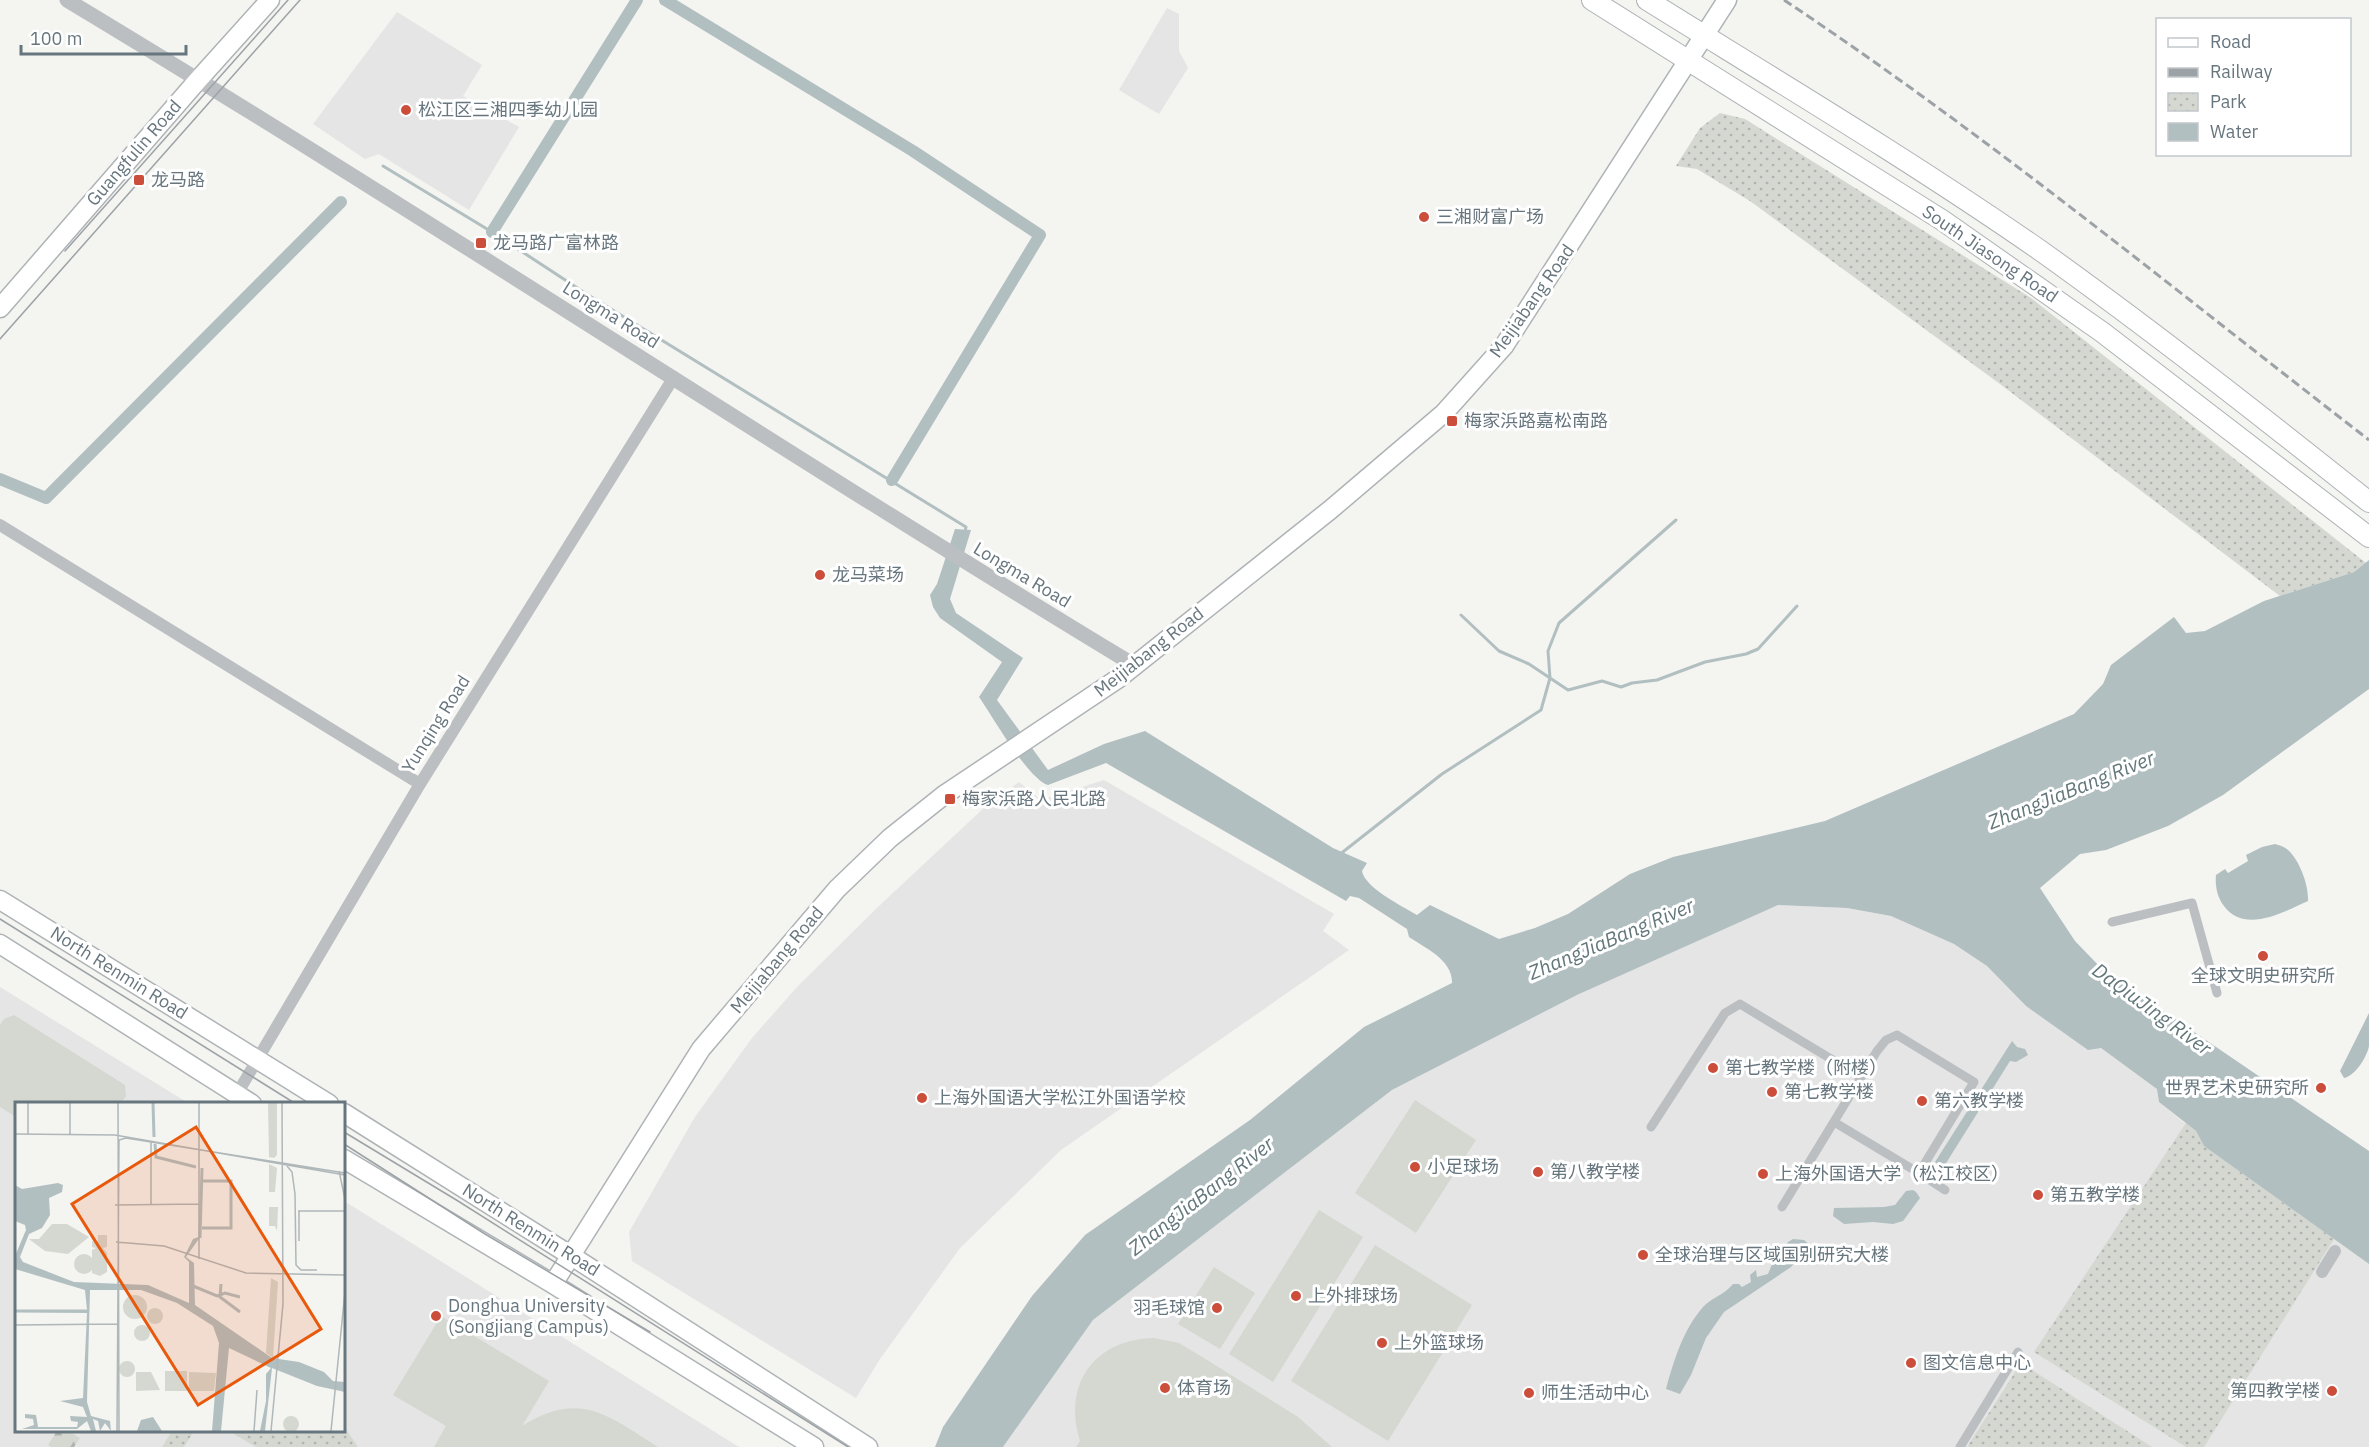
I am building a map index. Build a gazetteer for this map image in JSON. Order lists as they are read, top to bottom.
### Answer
{
  "streets": {
    "main road": [
      "Guangfulin Road",
      "South Jiasong Road",
      "Meijiabang Road",
      "North Renmin Road"
    ],
    "street": ["Longma Road", "Yunqing Road"]
  },
  "crossings": [
    ["Guangfulin Road", "Longma Road"],
    ["South Jiasong Road", "Meijiabang Road"],
    ["Meijiabang Road", "Longma Road"],
    ["Meijiabang Road", "North Renmin Road"],
    ["Longma Road", "Yunqing Road"],
    ["Yunqing Road", "North Renmin Road"]
  ],
  "water": ["ZhangJiaBang River", "DaQiuJing River"],
  "places": {
    "other": [
      "松江区三湘四季幼儿园",
      "三湘财富广场",
      "龙马菜场",
      "全球文明史研究所",
      "第七教学楼（附楼）",
      "世界艺术史研究所",
      "第七教学楼",
      "上海外国语大学松江外国语学校",
      "第六教学楼",
      "小足球场",
      "第八教学楼",
      "上海外国语大学（松江校区）",
      "第五教学楼",
      "全球治理与区域国别研究大楼",
      "上外排球场",
      "羽毛球馆",
      "Donghua University (Songjiang Campus)",
      "上外篮球场",
      "图文信息中心",
      "体育场",
      "第四教学楼",
      "师生活动中心"
    ],
    "transit": [
      "龙马路",
      "龙马路广富林路",
      "梅家浜路嘉松南路",
      "梅家浜路人民北路"
    ]
  },
  "legend": [
    "Road",
    "Railway",
    "Park",
    "Water"
  ],
  "scale_bar": "100 m"
}
